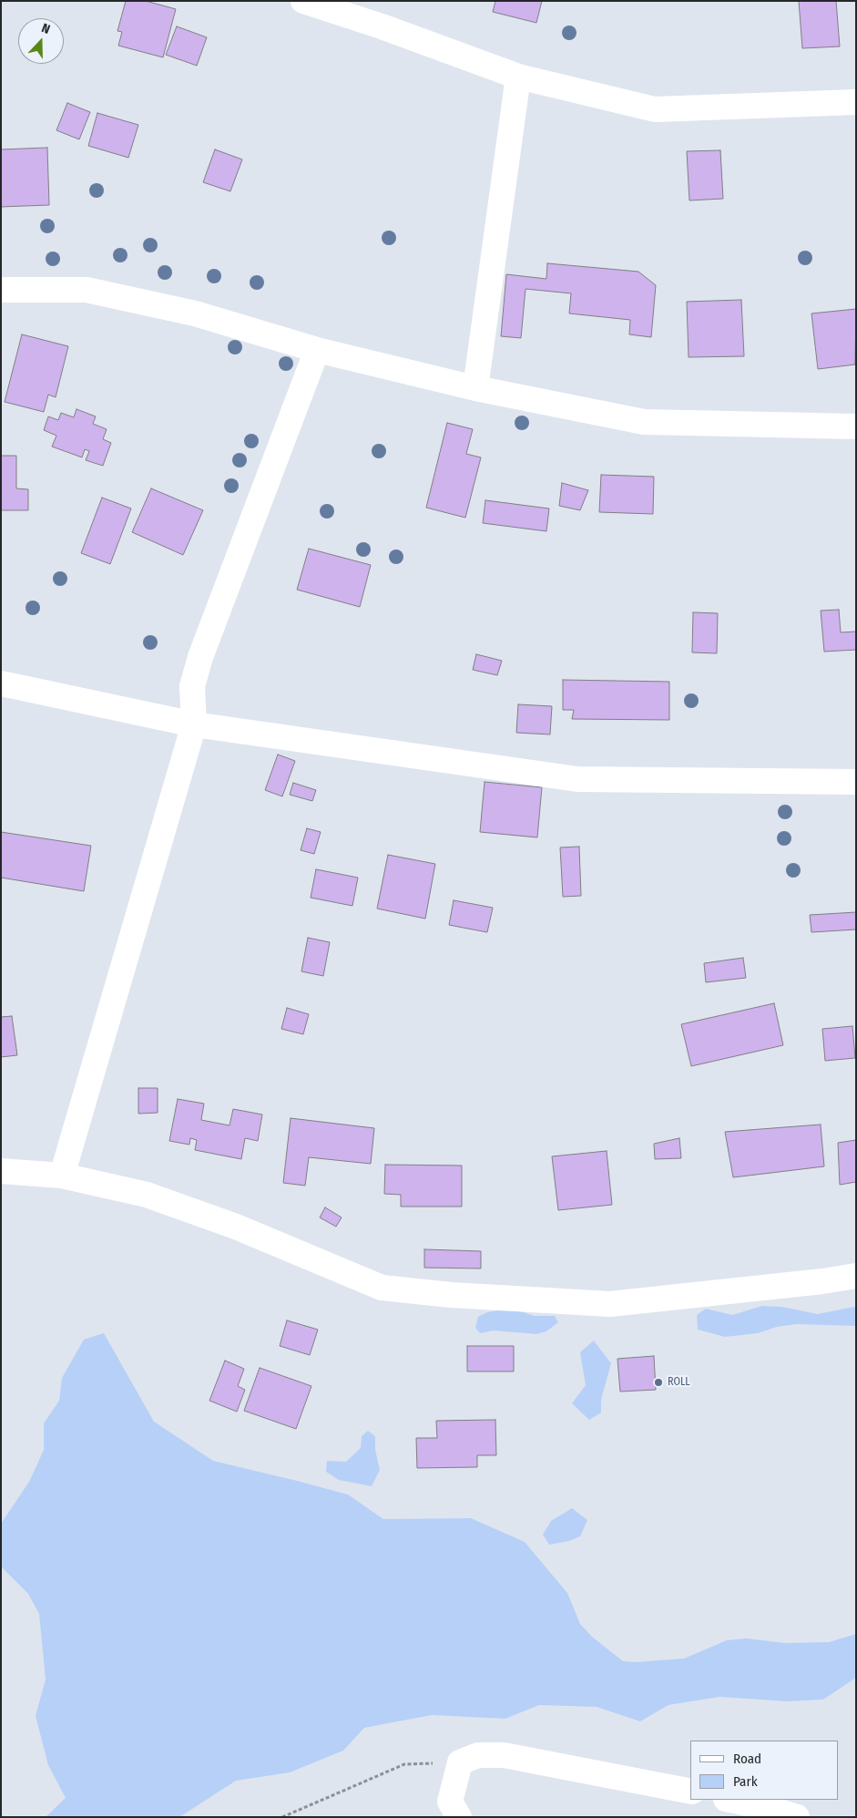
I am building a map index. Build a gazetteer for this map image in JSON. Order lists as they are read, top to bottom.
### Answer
{
  "places": ["ROLL"],
  "legend": ["Road", "Park"],
  "north": "top"
}
